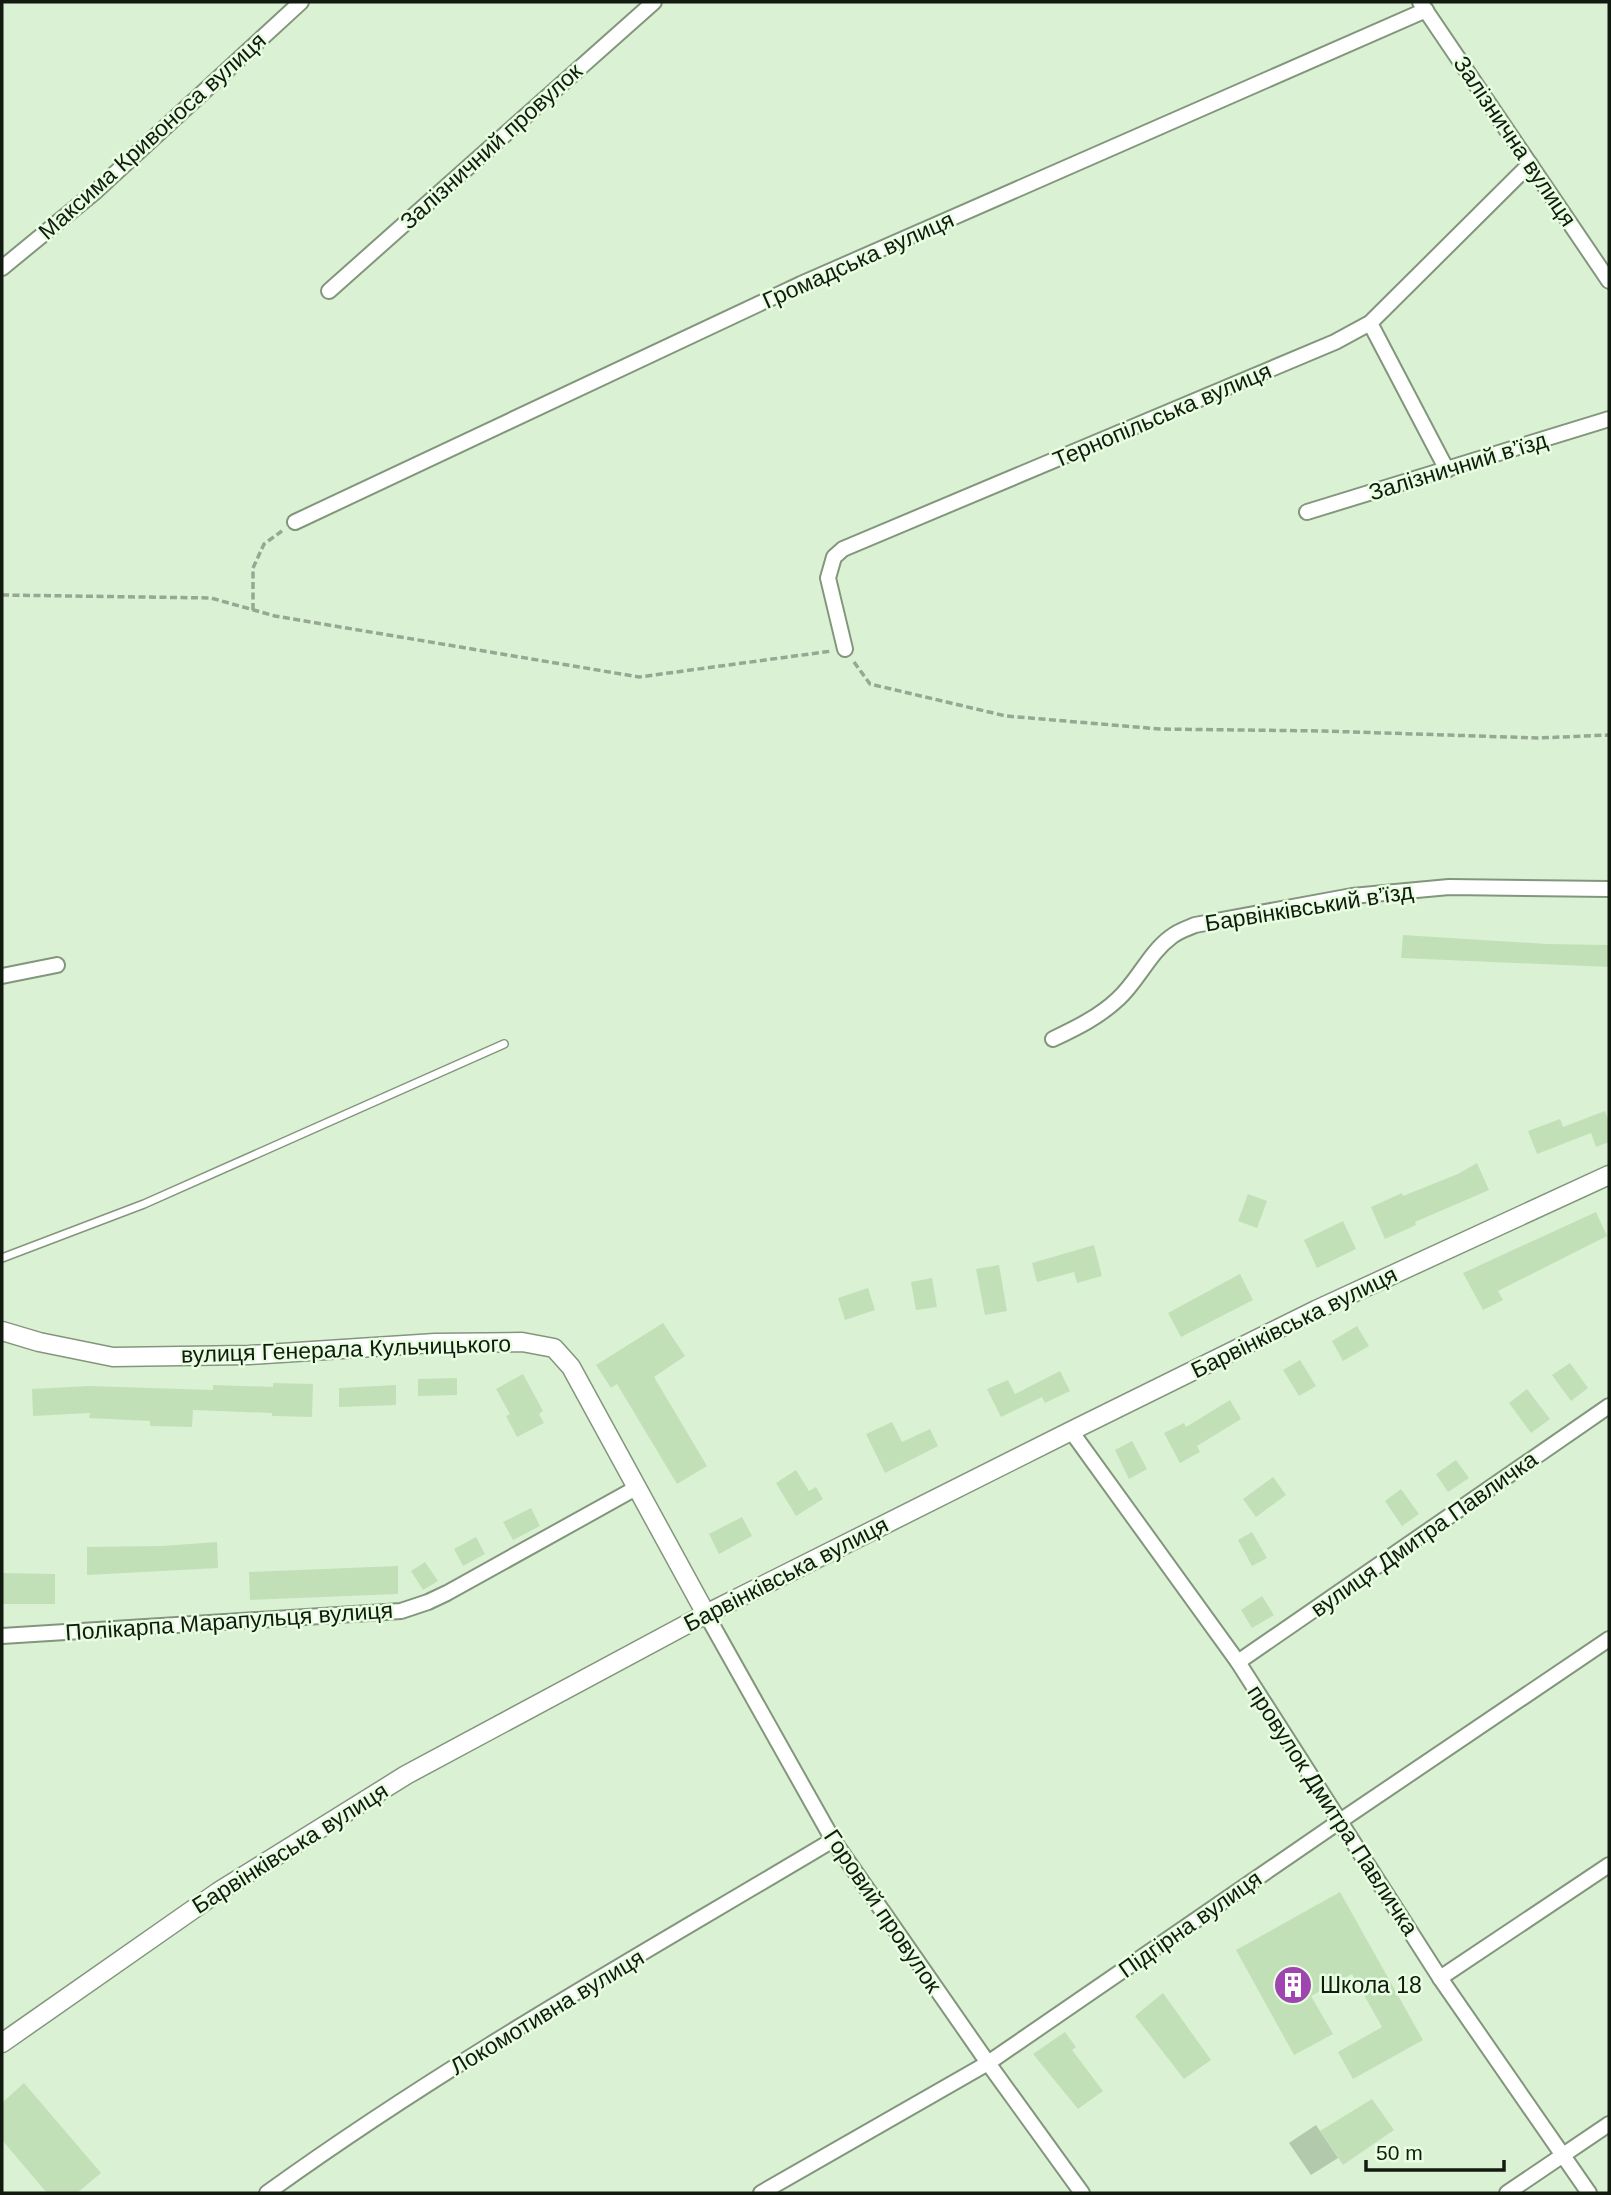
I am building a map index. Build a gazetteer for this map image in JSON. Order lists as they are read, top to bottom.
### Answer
{
  "streets": {
    "street": [
      "Максима Кривоноса вулиця",
      "Залізнична вулиця",
      "Залізничний провулок",
      "Громадська вулиця",
      "Тернопільська вулиця",
      "Залізничний в’їзд",
      "Барвінківський в’їзд",
      "Барвінківська вулиця",
      "вулиця Генерала Кульчицького",
      "вулиця Дмитра Павличка",
      "Полікарпа Марапульця вулиця",
      "провулок Дмитра Павличка",
      "Горовий провулок",
      "Підгірна вулиця",
      "Локомотивна вулиця"
    ]
  },
  "crossings": [
    ["Залізнична вулиця", "Громадська вулиця"],
    ["Залізнична вулиця", "Тернопільська вулиця"],
    ["Барвінківська вулиця", "вулиця Генерала Кульчицького"],
    ["Барвінківська вулиця", "провулок Дмитра Павличка"],
    ["Барвінківська вулиця", "Горовий провулок"],
    ["вулиця Генерала Кульчицького", "Полікарпа Марапульця вулиця"],
    ["вулиця Генерала Кульчицького", "Горовий провулок"],
    ["вулиця Дмитра Павличка", "провулок Дмитра Павличка"],
    ["провулок Дмитра Павличка", "Підгірна вулиця"],
    ["Горовий провулок", "Підгірна вулиця"],
    ["Горовий провулок", "Локомотивна вулиця"]
  ],
  "places": {
    "building": ["Школа 18"]
  },
  "scale_bar": "50 m"
}
